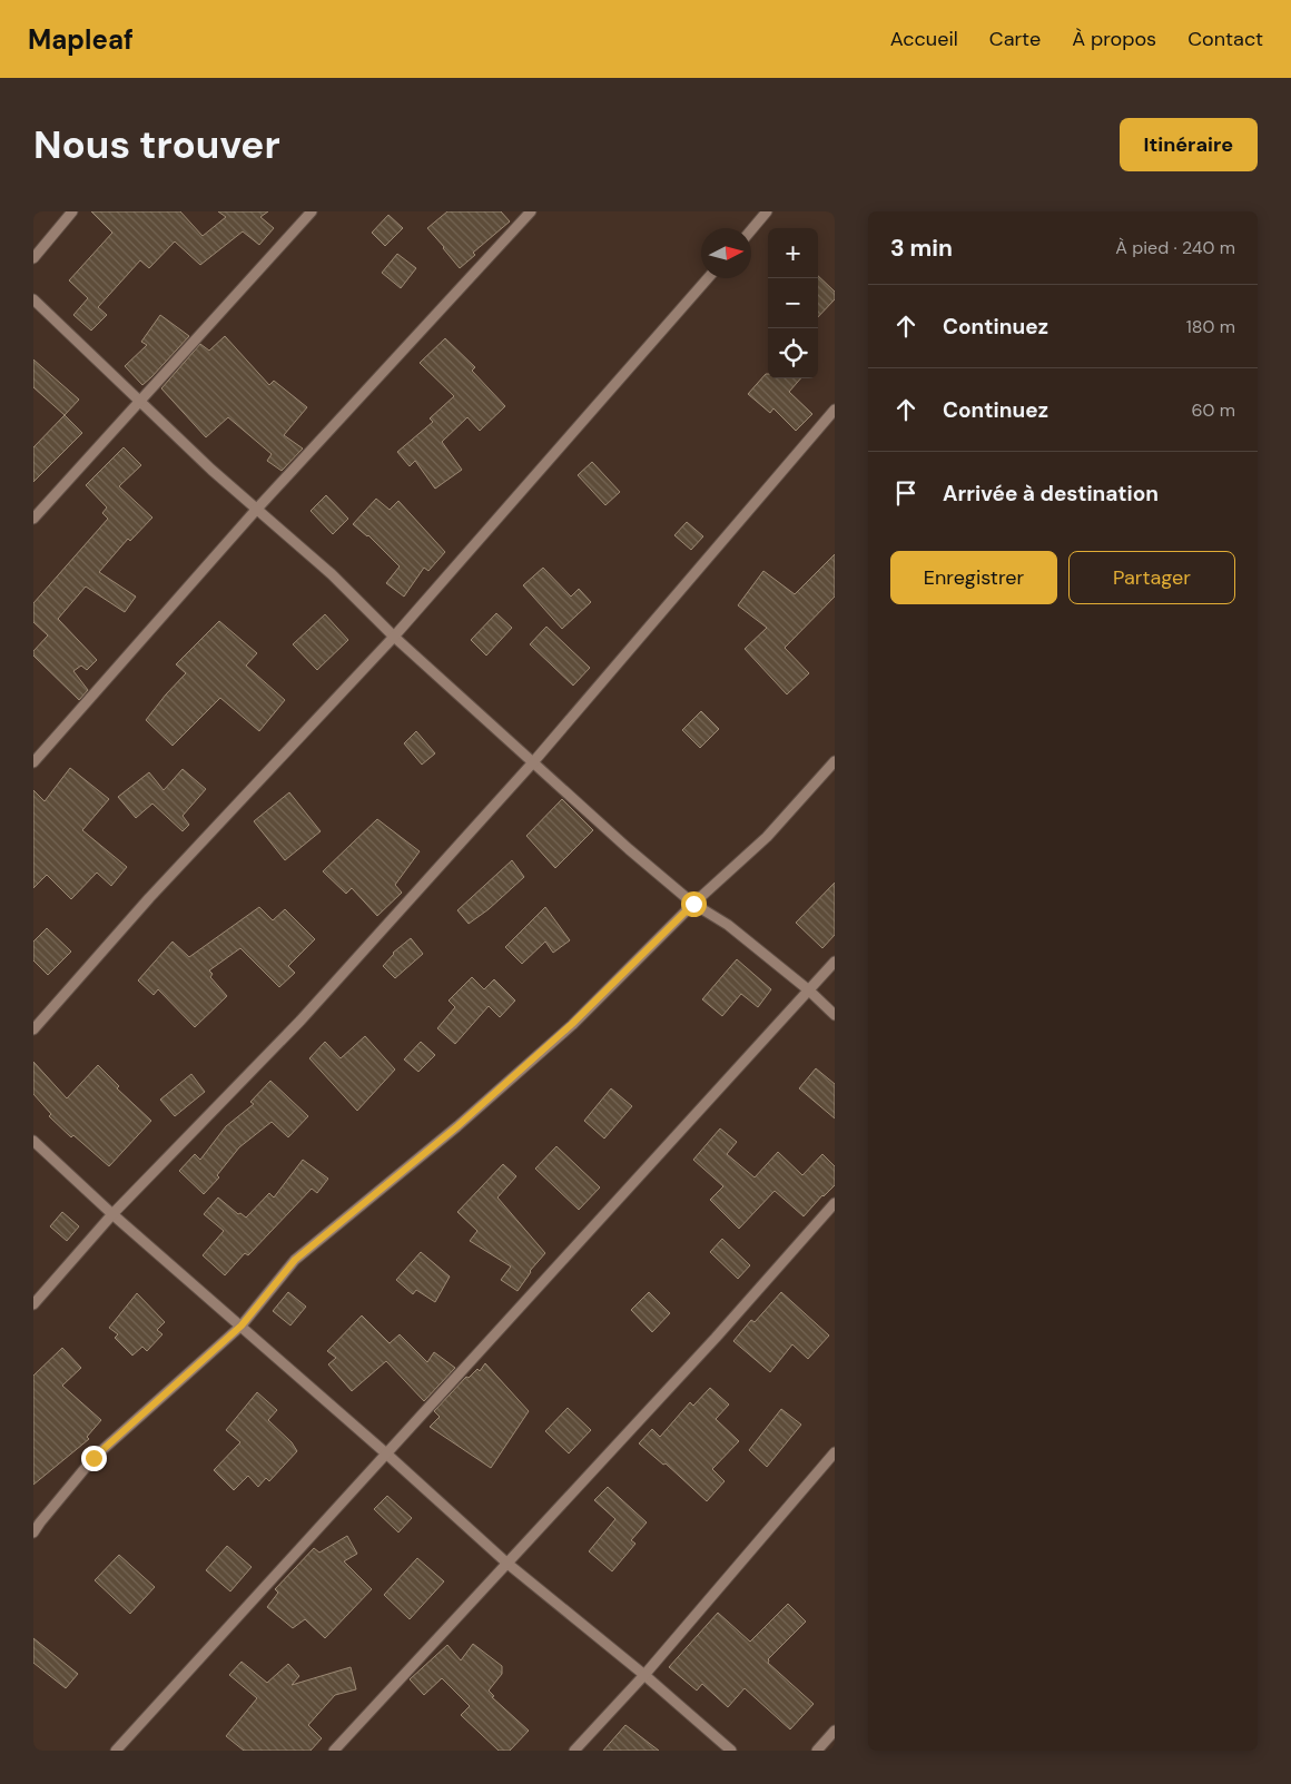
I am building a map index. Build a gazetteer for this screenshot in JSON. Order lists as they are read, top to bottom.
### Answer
{
  "north": "right",
  "page": {
    "header": "Mapleaf",
    "nav": [
      "Accueil",
      "Carte",
      "À propos",
      "Contact"
    ],
    "buttons": [
      "Itinéraire",
      ["Enregistrer", "Partager"]
    ],
    "title": "Nous trouver",
    "heading": ["3 min", "À pied · 240 m"],
    "map_buttons": ["+", "−"],
    "list": [
      ["Continuez", "180 m"],
      ["Continuez", "60 m"],
      "Arrivée à destination"
    ]
  }
}
